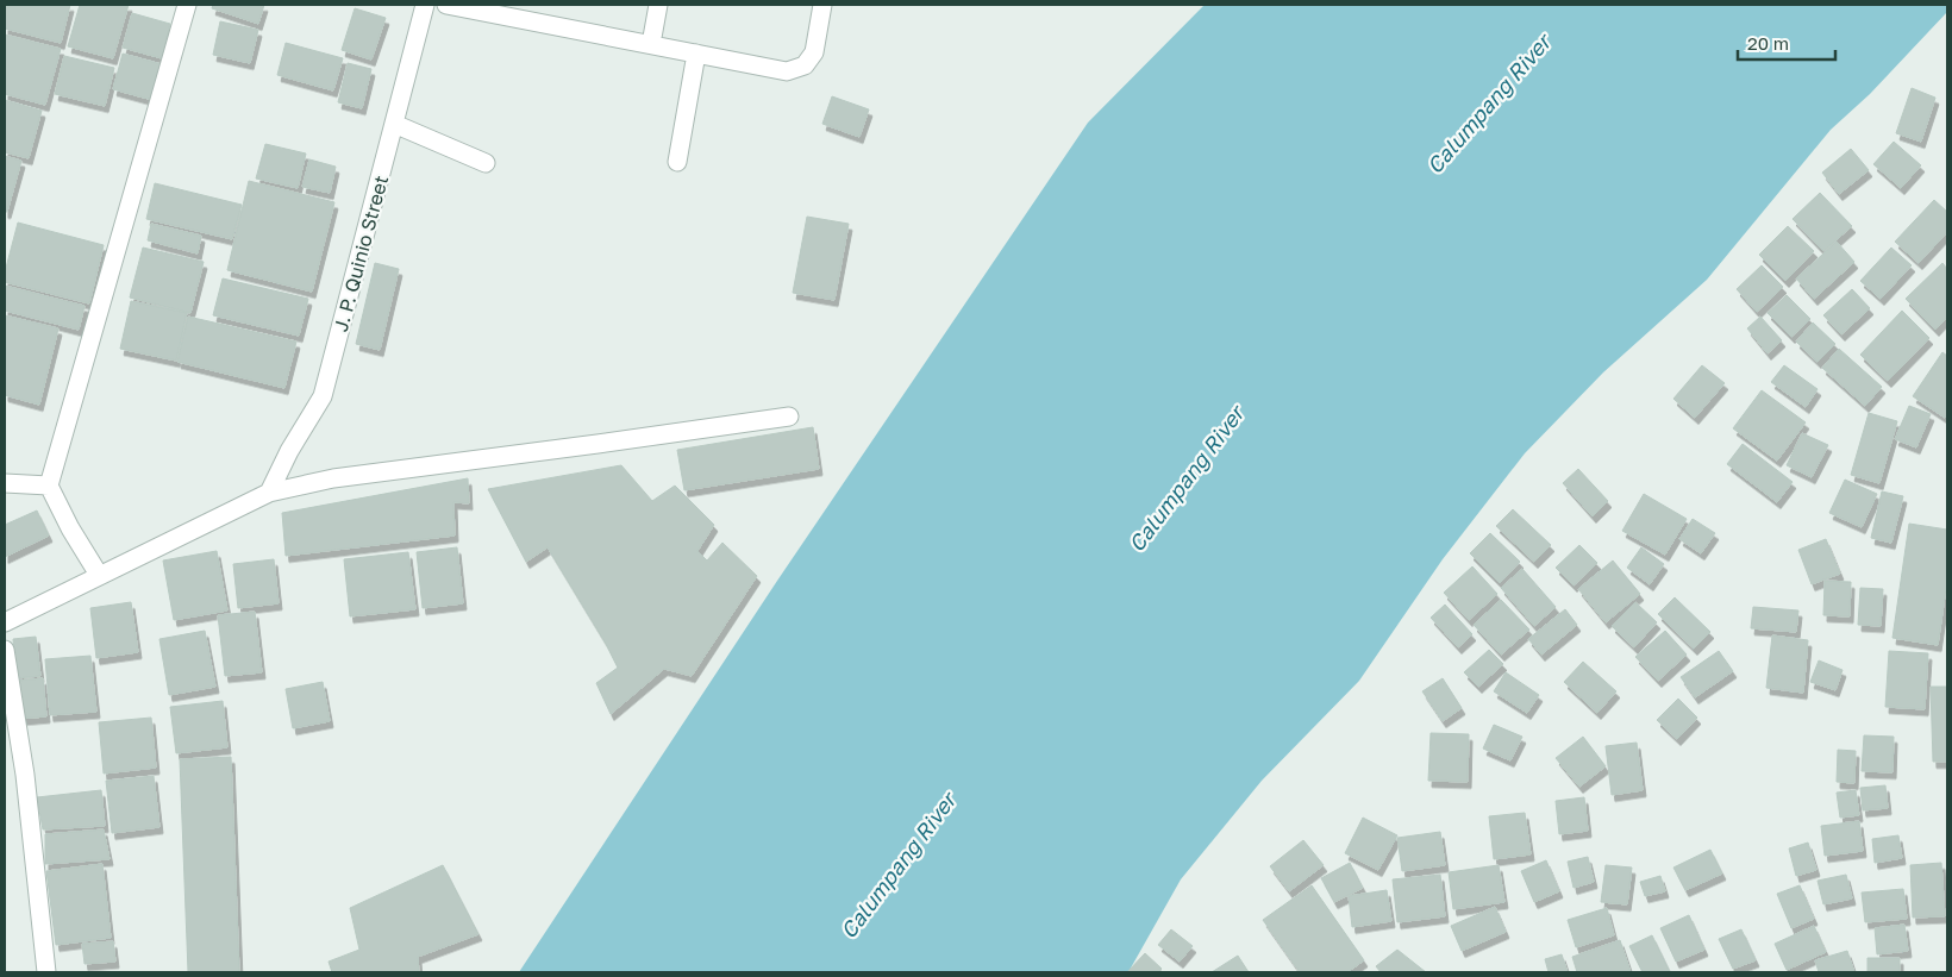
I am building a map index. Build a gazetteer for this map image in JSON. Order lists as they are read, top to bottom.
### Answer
{
  "streets": {
    "street": ["J. P. Quinio Street"]
  },
  "water": ["Calumpang River"],
  "scale_bar": "20 m"
}
